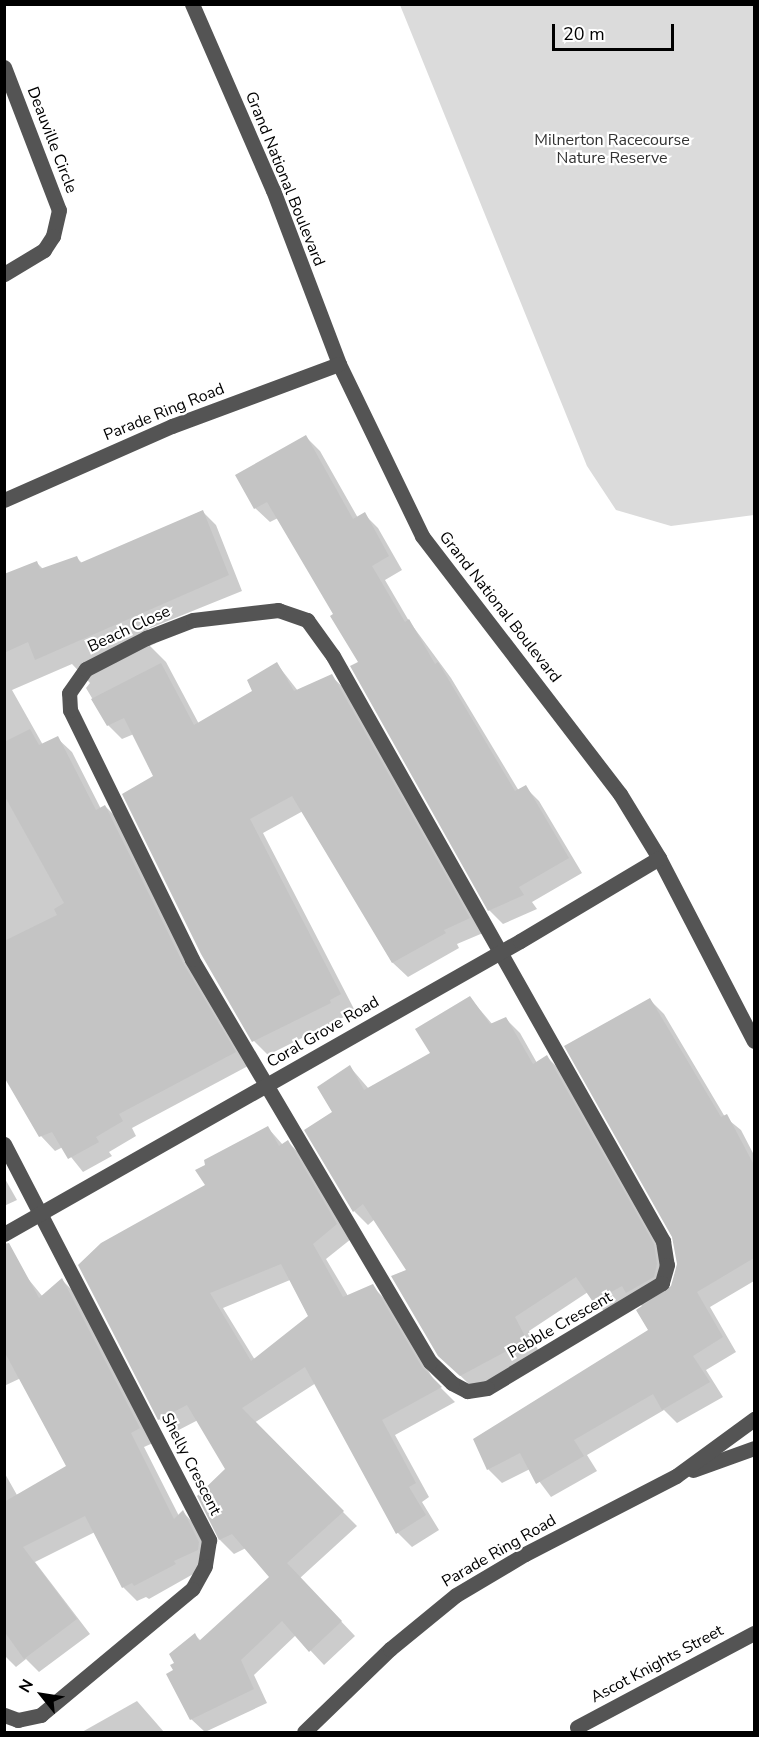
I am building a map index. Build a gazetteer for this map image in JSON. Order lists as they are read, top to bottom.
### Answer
{
  "streets": {
    "street": [
      "Deauville Circle",
      "Grand National Boulevard",
      "Parade Ring Road",
      "Beach Close",
      "Coral Grove Road",
      "Pebble Crescent",
      "Shelly Crescent",
      "Ascot Knights Street"
    ]
  },
  "crossings": [
    ["Grand National Boulevard", "Parade Ring Road"],
    ["Grand National Boulevard", "Coral Grove Road"],
    ["Beach Close", "Coral Grove Road"],
    ["Beach Close", "Pebble Crescent"],
    ["Coral Grove Road", "Pebble Crescent"],
    ["Coral Grove Road", "Shelly Crescent"]
  ],
  "parks": ["Milnerton Racecourse Nature Reserve"],
  "scale_bar": "20 m",
  "north": "top left"
}
